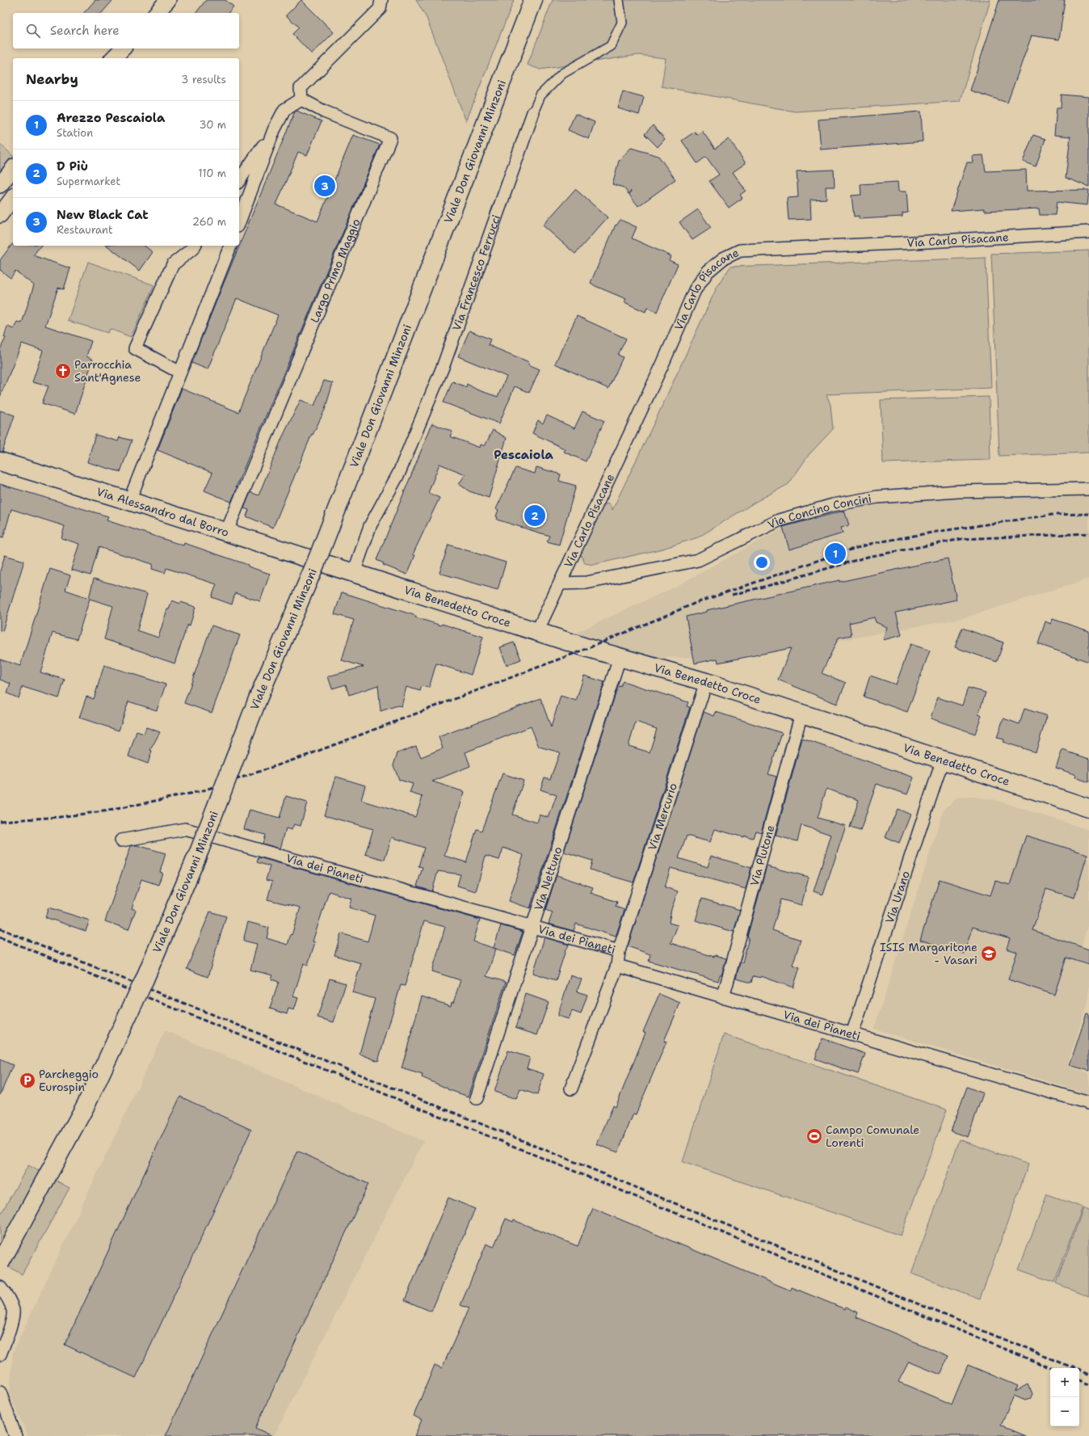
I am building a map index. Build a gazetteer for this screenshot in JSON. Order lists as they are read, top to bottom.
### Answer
{
  "streets": {
    "main road": ["Viale Don Giovanni Minzoni", "Via Alessandro dal Borro", "Via Benedetto Croce"],
    "street": [
      "Via Carlo Pisacane",
      "Largo Primo Maggio",
      "Via Francesco Ferrucci",
      "Via Concino Concini",
      "Via Mercurio",
      "Via Plutone",
      "Via dei Pianeti",
      "Via Nettuno",
      "Via Urano"
    ]
  },
  "crossings": [
    ["Via Carlo Pisacane", "Via Concino Concini"],
    ["Via Carlo Pisacane", "Via Benedetto Croce"],
    ["Largo Primo Maggio", "Via Alessandro dal Borro"],
    ["Via Francesco Ferrucci", "Via Benedetto Croce"],
    ["Via Alessandro dal Borro", "Via Benedetto Croce"],
    ["Via Benedetto Croce", "Via Mercurio"],
    ["Via Benedetto Croce", "Via Plutone"],
    ["Via Benedetto Croce", "Via Nettuno"],
    ["Via Benedetto Croce", "Via Urano"],
    ["Via Mercurio", "Via dei Pianeti"],
    ["Via Plutone", "Via dei Pianeti"],
    ["Via dei Pianeti", "Via Nettuno"],
    ["Via dei Pianeti", "Via Urano"]
  ],
  "districts": ["Pescaiola"],
  "places": {
    "church": ["Parrocchia Sant'Agnese"],
    "school or university": ["ISIS Margaritone - Vasari"],
    "parking": ["Parcheggio Eurospin"],
    "sports": ["Campo Comunale Lorenti"]
  },
  "page": {
    "search": "Search here",
    "heading": ["Nearby", "3 results"],
    "list": [
      {
        "mark": "1",
        "name": "Arezzo Pescaiola",
        "note": "Station",
        "value": "30 m"
      },
      {
        "mark": "2",
        "name": "D Più",
        "note": "Supermarket",
        "value": "110 m"
      },
      {
        "mark": "3",
        "name": "New Black Cat",
        "note": "Restaurant",
        "value": "260 m"
      }
    ],
    "pins": ["3", "2", "1"],
    "map_buttons": ["+", "−"]
  }
}
